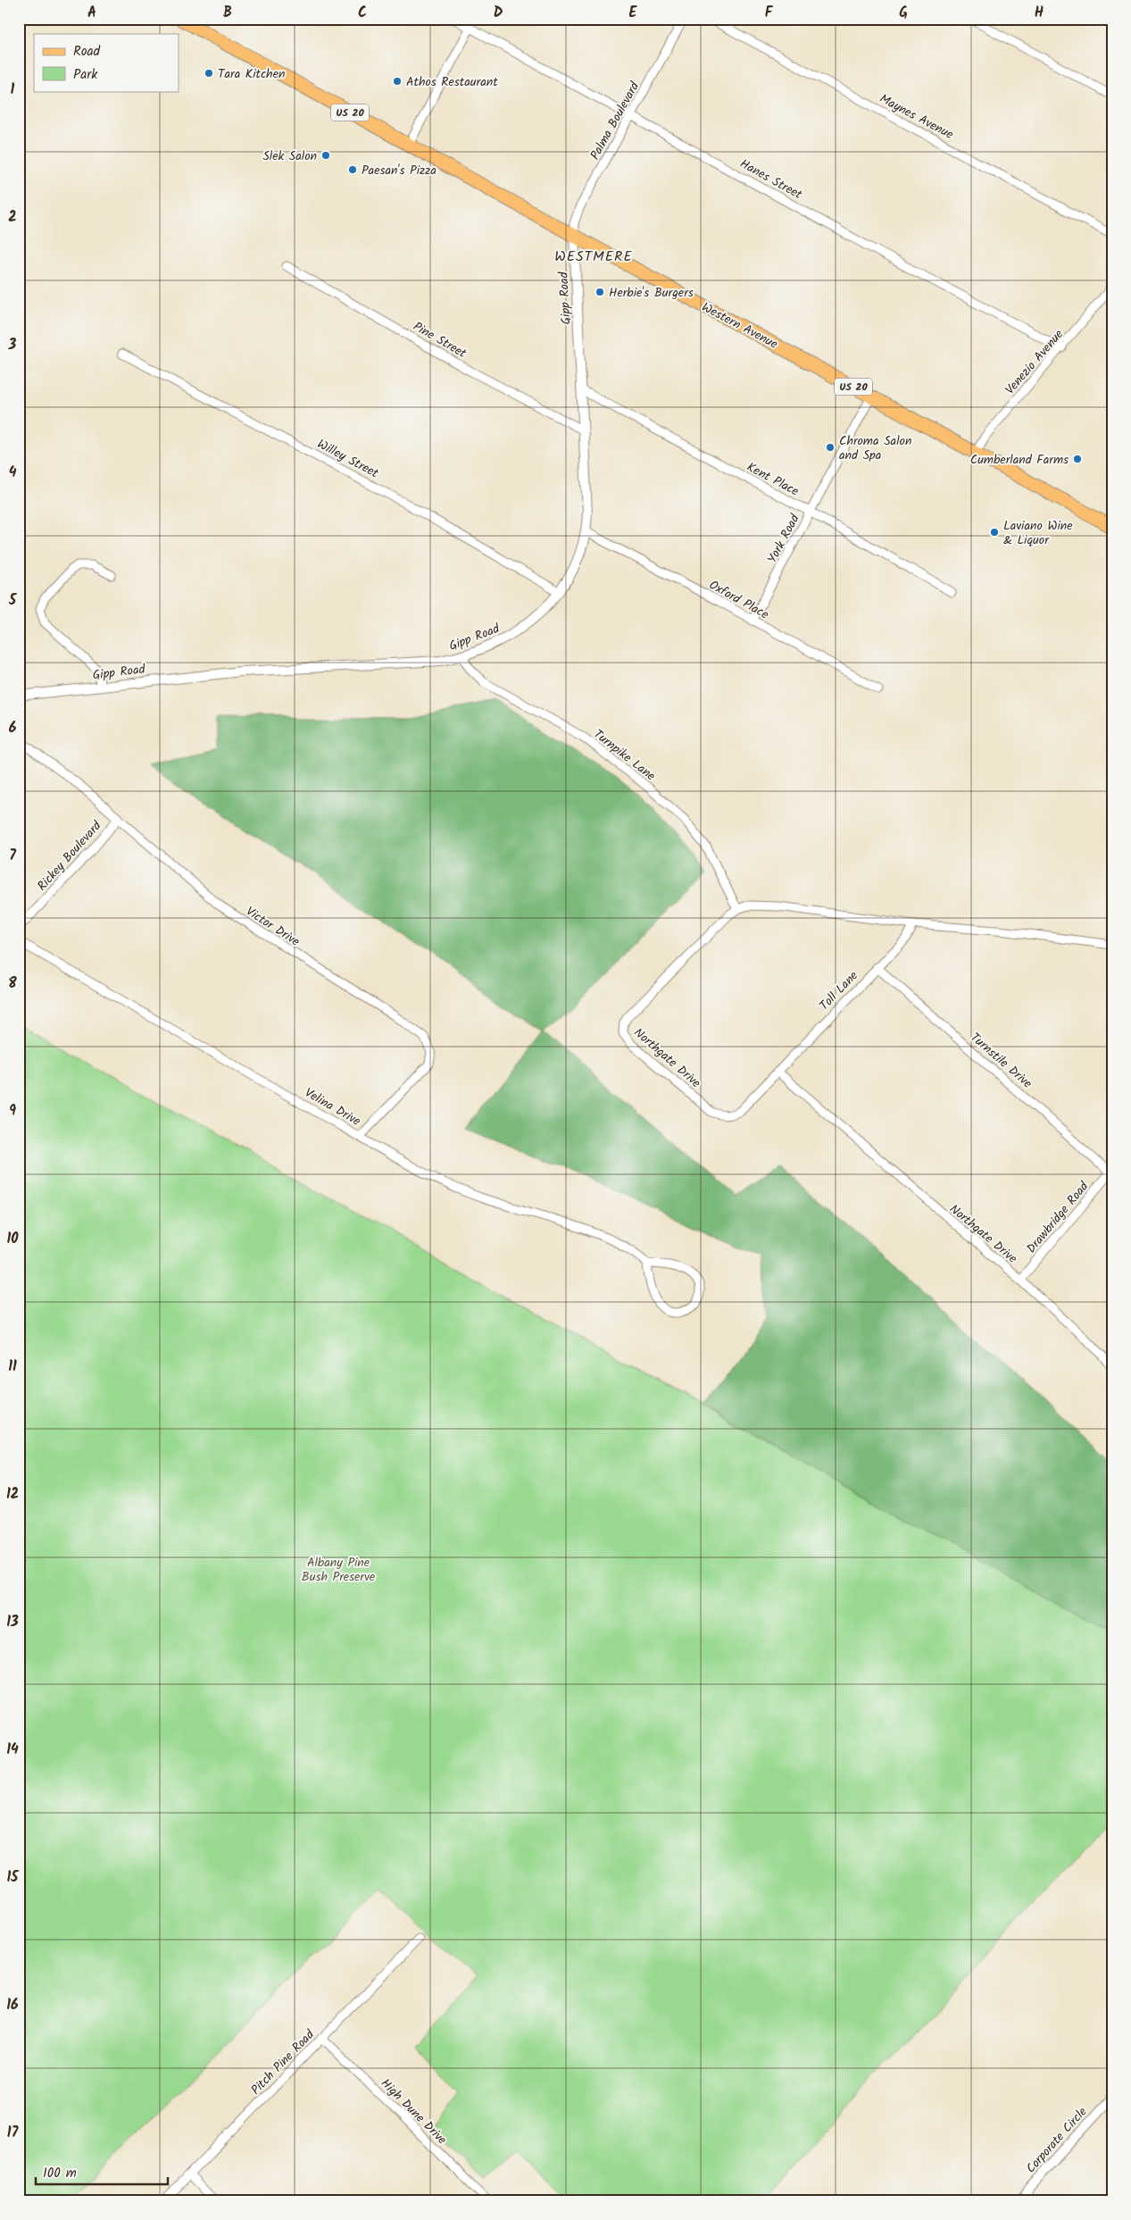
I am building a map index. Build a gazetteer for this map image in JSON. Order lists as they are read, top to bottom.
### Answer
{
  "streets": {
    "main road": ["US 20", "Western Avenue"],
    "street": [
      "Maynes Avenue",
      "Palma Boulevard",
      "Hanes Street",
      "Gipp Road",
      "Pine Street",
      "Venezio Avenue",
      "Willey Street",
      "Kent Place",
      "York Road",
      "Oxford Place",
      "Turnpike Lane",
      "Rickey Boulevard",
      "Victor Drive",
      "Toll Lane",
      "Northgate Drive",
      "Turnstile Drive",
      "Velina Drive",
      "Drawbridge Road",
      "Pitch Pine Road",
      "High Dune Drive",
      "Corporate Circle"
    ]
  },
  "crossings": [
    ["Palma Boulevard", "Hanes Street"],
    ["Palma Boulevard", "Gipp Road"],
    ["Palma Boulevard", "Western Avenue"],
    ["Hanes Street", "Venezio Avenue"],
    ["Gipp Road", "Western Avenue"],
    ["Gipp Road", "Pine Street"],
    ["Gipp Road", "Willey Street"],
    ["Gipp Road", "Kent Place"],
    ["Gipp Road", "Oxford Place"],
    ["Gipp Road", "Turnpike Lane"],
    ["Western Avenue", "Venezio Avenue"],
    ["Western Avenue", "York Road"],
    ["Kent Place", "York Road"],
    ["York Road", "Oxford Place"],
    ["Turnpike Lane", "Northgate Drive"],
    ["Rickey Boulevard", "Victor Drive"],
    ["Victor Drive", "Velina Drive"],
    ["Toll Lane", "Northgate Drive"],
    ["Toll Lane", "Turnstile Drive"],
    ["Northgate Drive", "Drawbridge Road"],
    ["Turnstile Drive", "Drawbridge Road"],
    ["Pitch Pine Road", "High Dune Drive"]
  ],
  "districts": ["WESTMERE"],
  "parks": ["Albany Pine Bush Preserve"],
  "places": [
    "Tara Kitchen",
    "Athos Restaurant",
    "Slek Salon",
    "Paesan's Pizza",
    "Herbie's Burgers",
    "Chroma Salon and Spa",
    "Cumberland Farms",
    "Laviano Wine & Liquor"
  ],
  "legend": ["Road", "Park"],
  "scale_bar": "100 m",
  "grid": {
    "columns": [
      "A",
      "B",
      "C",
      "D",
      "E",
      "F",
      "G",
      "H"
    ],
    "rows": [
      "1",
      "2",
      "3",
      "4",
      "5",
      "6",
      "7",
      "8",
      "9",
      "10",
      "11",
      "12",
      "13",
      "14",
      "15",
      "16",
      "17"
    ]
  }
}
